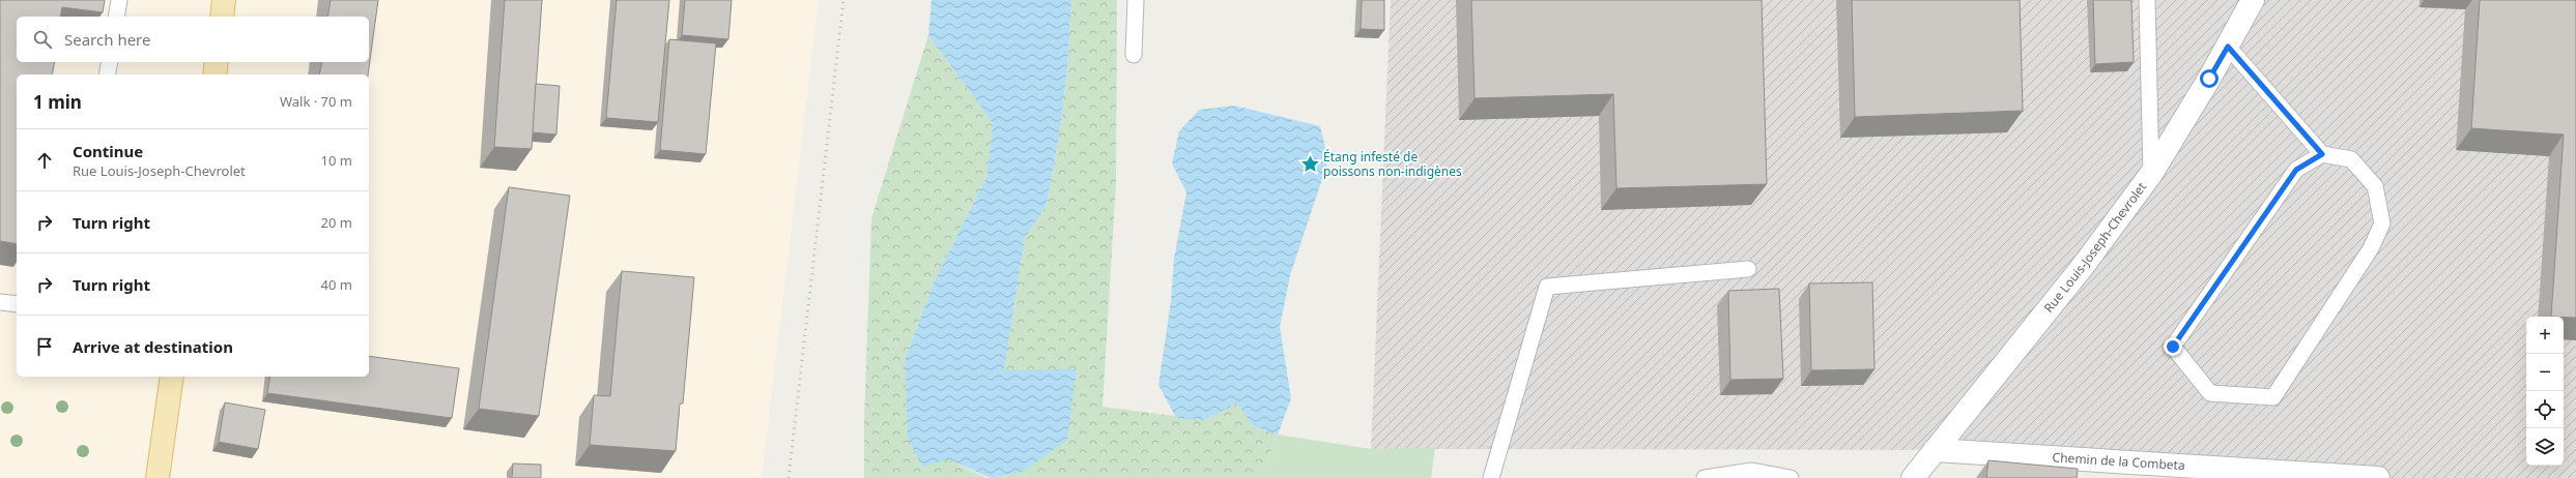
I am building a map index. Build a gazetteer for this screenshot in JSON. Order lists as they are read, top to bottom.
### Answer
{
  "streets": {
    "main road": ["Rue Louis-Joseph-Chevrolet", "Chemin de la Combeta"]
  },
  "crossings": [
    ["Rue Louis-Joseph-Chevrolet", "Chemin de la Combeta"]
  ],
  "places": {
    "place": ["Étang infesté de poissons non-indigènes"]
  },
  "page": {
    "search": "Search here",
    "heading": ["1 min", "Walk · 70 m"],
    "list": [
      ["Continue", "Rue Louis-Joseph-Chevrolet", "10 m"],
      ["Turn right", "20 m"],
      ["Turn right", "40 m"],
      "Arrive at destination"
    ],
    "map_buttons": ["+", "−"]
  }
}
